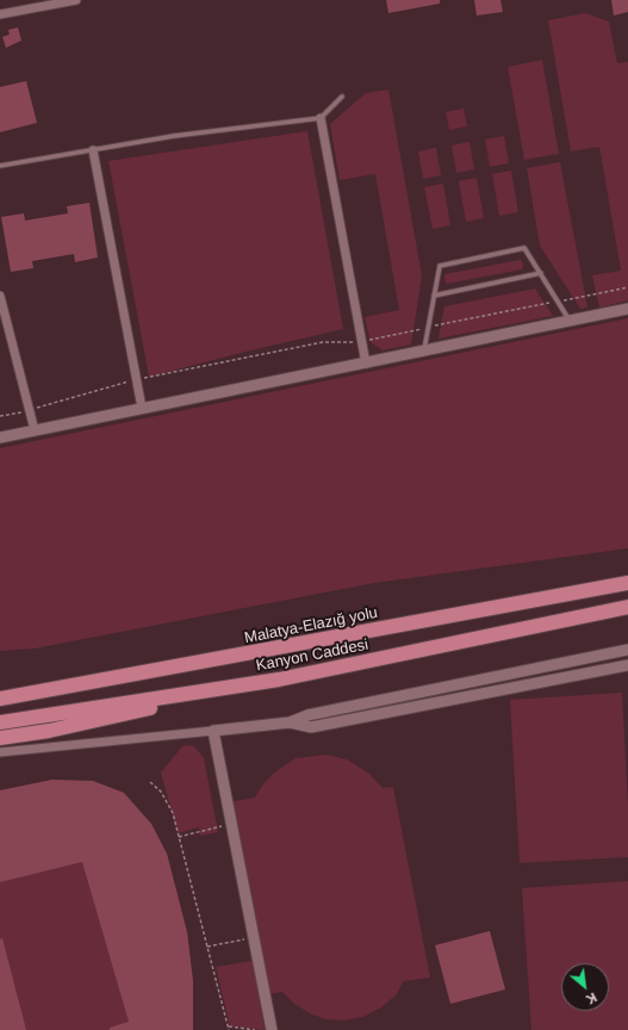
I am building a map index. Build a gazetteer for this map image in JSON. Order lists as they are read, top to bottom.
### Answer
{
  "streets": {
    "highway": ["Malatya-Elazığ yolu", "Kanyon Caddesi"]
  },
  "north": "bottom right"
}
